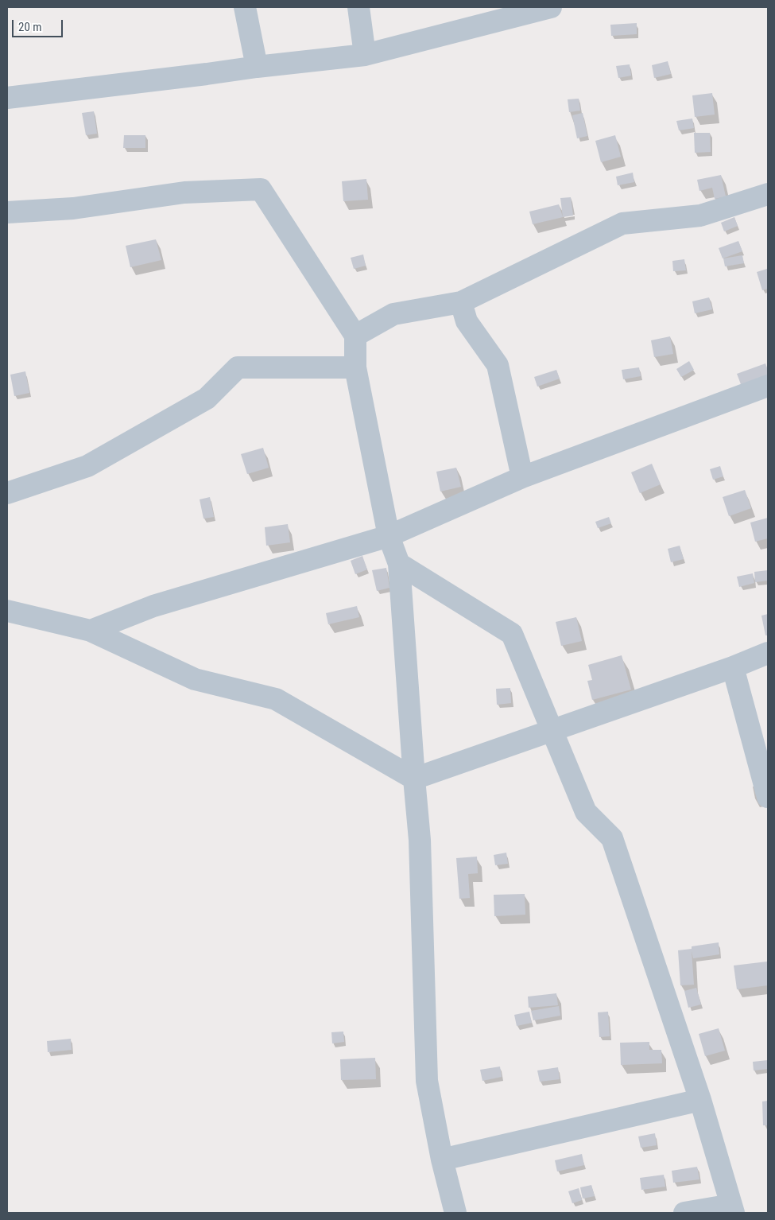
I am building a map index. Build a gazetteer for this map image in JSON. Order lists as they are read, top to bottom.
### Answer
{
  "scale_bar": "20 m"
}
